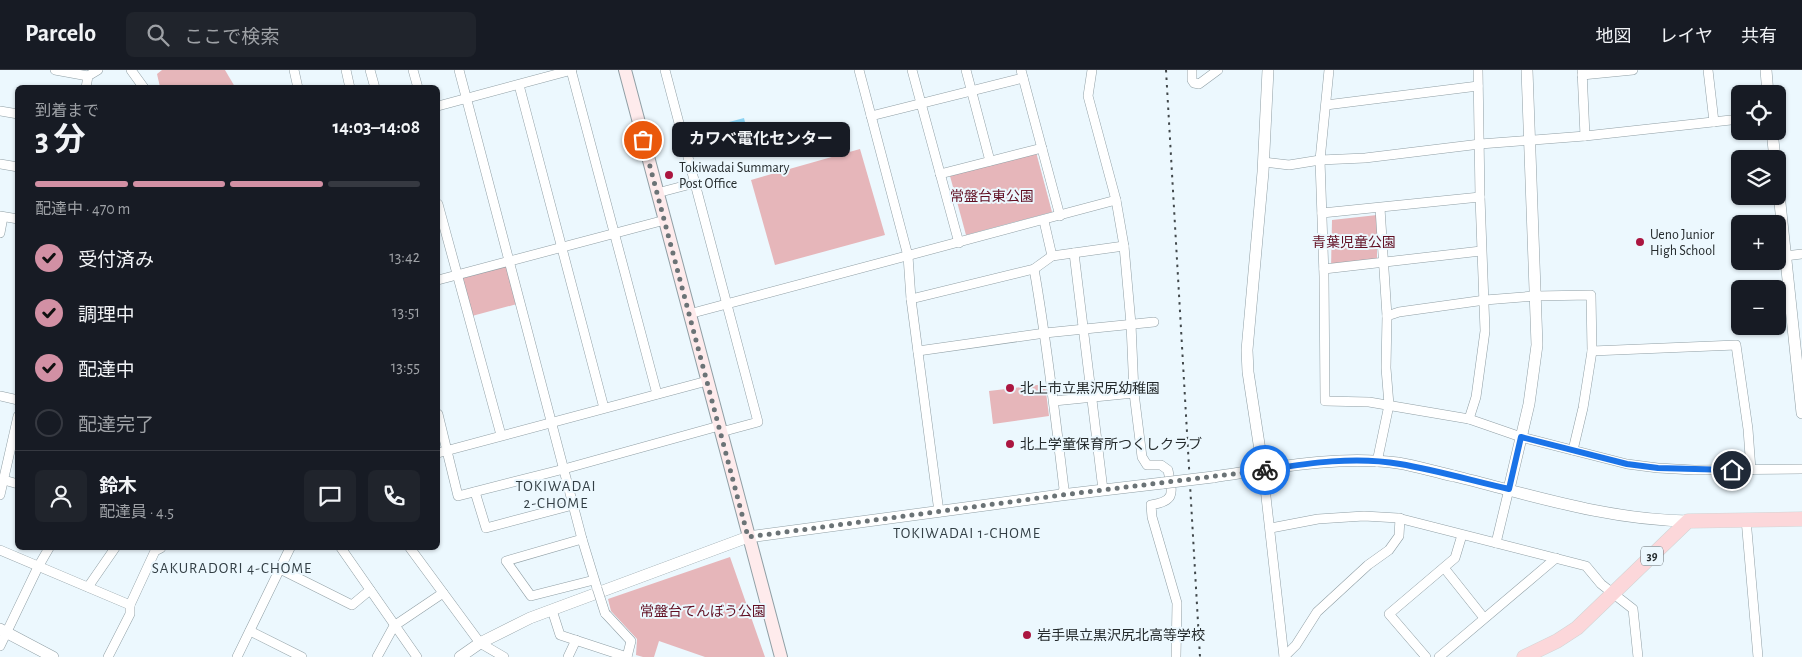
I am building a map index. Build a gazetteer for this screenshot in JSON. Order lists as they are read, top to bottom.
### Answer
{
  "streets": {
    "main road": ["39"]
  },
  "districts": ["TOKIWADAI 2-CHOME", "TOKIWADAI 1-CHOME", "SAKURADORI 4-CHOME"],
  "parks": ["常盤台東公園", "青葉児童公園", "常盤台てんぼう公園"],
  "places": [
    "カワベ電化センター",
    "Tokiwadai Summary Post Office",
    "Ueno Junior High School",
    "北上市立黒沢尻幼稚園",
    "北上学童保育所つくしクラブ",
    "岩手県立黒沢尻北高等学校"
  ],
  "page": {
    "header": "Parcelo",
    "search": "ここで検索",
    "nav": ["地図", "レイヤ", "共有"],
    "map_buttons": ["+", "−"],
    "heading": ["3 分", "到着まで", "14:03–14:08"],
    "panel": ["鈴木", "配達員 · 4.5"],
    "bubble": "カワベ電化センター",
    "bar": "配達中 · 470 m",
    "list": [
      ["受付済み", "13:42"],
      ["調理中", "13:51"],
      ["配達中", "13:55"],
      "配達完了"
    ]
  }
}
